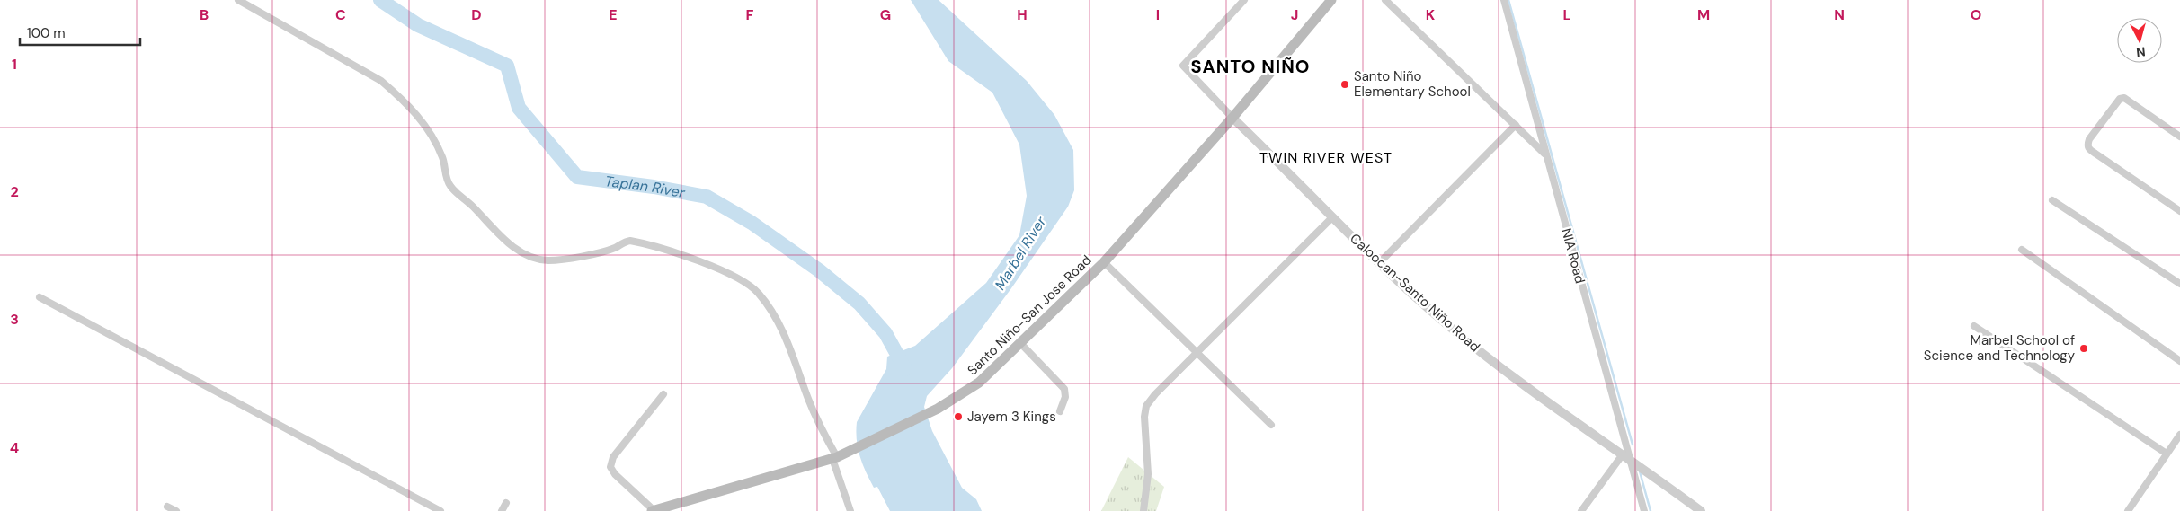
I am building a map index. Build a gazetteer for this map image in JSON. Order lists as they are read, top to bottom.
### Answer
{
  "streets": {
    "main road": ["Santo Niño-San Jose Road"],
    "street": ["NIA Road", "Caloocan-Santo Niño Road"]
  },
  "crossings": [
    ["NIA Road", "Caloocan-Santo Niño Road"],
    ["Caloocan-Santo Niño Road", "Santo Niño-San Jose Road"]
  ],
  "districts": ["SANTO NIÑO", "TWIN RIVER WEST"],
  "water": ["Taplan River", "Marbel River"],
  "places": ["Santo Niño Elementary School", "Marbel School of Science and Technology", "Jayem 3 Kings"],
  "scale_bar": "100 m",
  "north": "bottom",
  "grid": {
    "columns": [
      "B",
      "C",
      "D",
      "E",
      "F",
      "G",
      "H",
      "I",
      "J",
      "K",
      "L",
      "M",
      "N",
      "O"
    ],
    "rows": [
      "1",
      "2",
      "3",
      "4"
    ]
  }
}
